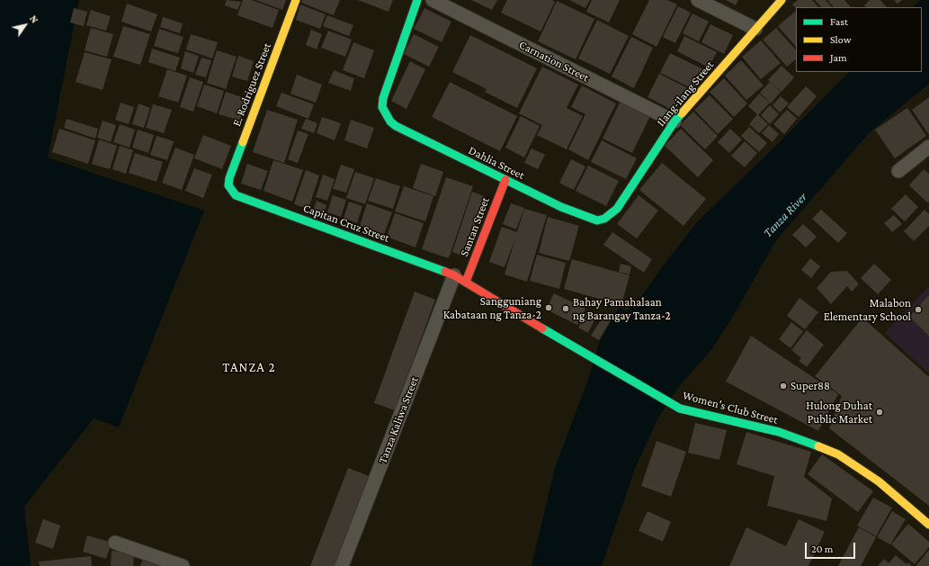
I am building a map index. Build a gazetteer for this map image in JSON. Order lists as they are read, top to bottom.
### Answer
{
  "streets": {
    "street": [
      "Carnation Street",
      "E. Rodriguez Street",
      "Ilang-ilang Street",
      "Dahlia Street",
      "Capitan Cruz Street",
      "Santan Street",
      "Women's Club Street",
      "Tanza Kaliwa Street"
    ]
  },
  "crossings": [
    ["Carnation Street", "Ilang-ilang Street"],
    ["E. Rodriguez Street", "Capitan Cruz Street"],
    ["Ilang-ilang Street", "Dahlia Street"],
    ["Dahlia Street", "Santan Street"],
    ["Capitan Cruz Street", "Santan Street"],
    ["Capitan Cruz Street", "Women's Club Street"],
    ["Capitan Cruz Street", "Tanza Kaliwa Street"],
    ["Santan Street", "Women's Club Street"]
  ],
  "districts": ["TANZA 2"],
  "water": ["Tanza River"],
  "places": [
    "Sangguniang Kabataan ng Tanza-2",
    "Bahay Pamahalaan ng Barangay Tanza-2",
    "Malabon Elementary School",
    "Super88",
    "Hulong Duhat Public Market"
  ],
  "legend": ["Fast", "Slow", "Jam"],
  "scale_bar": "20 m",
  "north": "top right"
}
